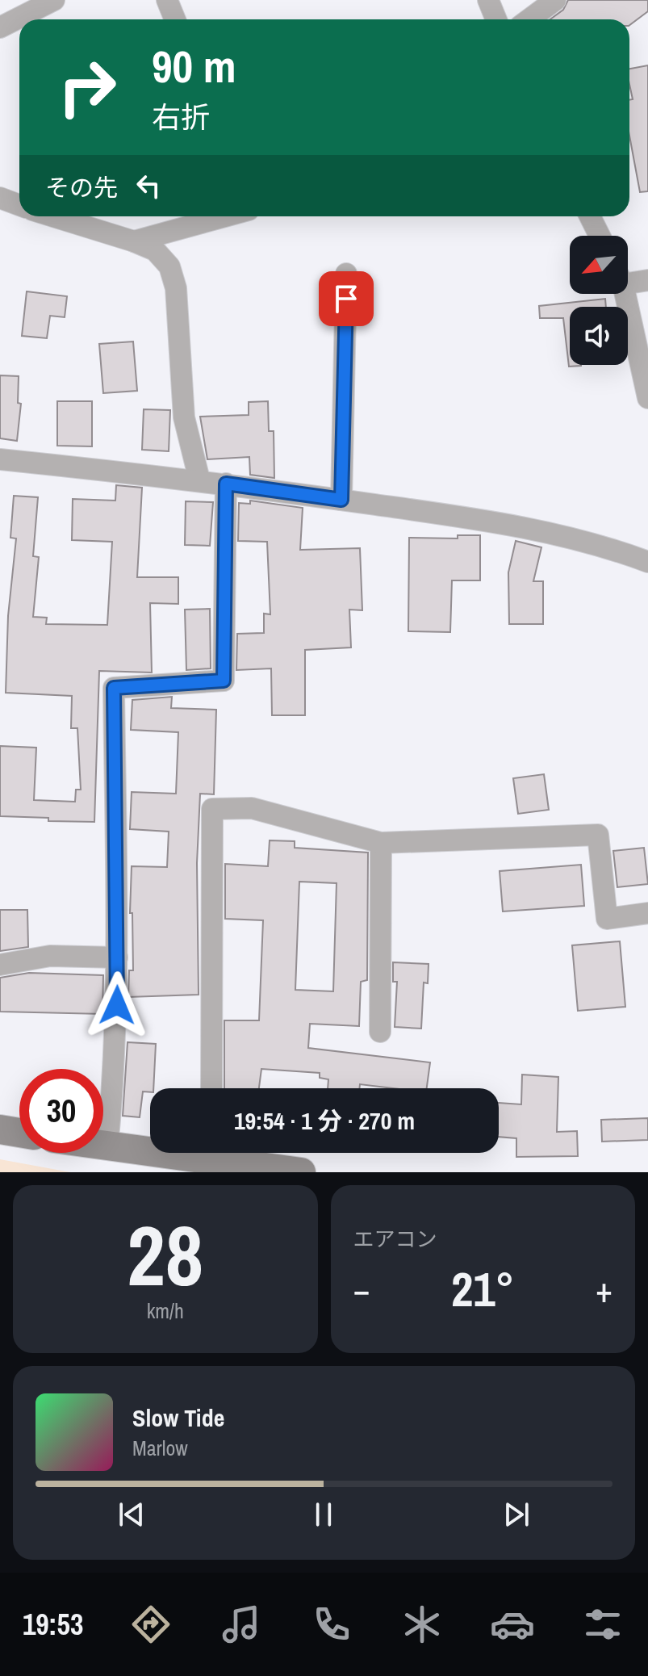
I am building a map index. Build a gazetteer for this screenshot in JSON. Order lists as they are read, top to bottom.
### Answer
{
  "north": "bottom left",
  "page": {
    "turn": ["90 m", "右折"],
    "then": "その先",
    "limit": "30",
    "trip": "19:54 · 1 分 · 270 m",
    "tile": [
      ["28", "km/h"],
      "エアコン"
    ],
    "heat": ["−", "21°", "+"],
    "song": ["Slow Tide", "Marlow"],
    "tabs": "19:53"
  }
}
